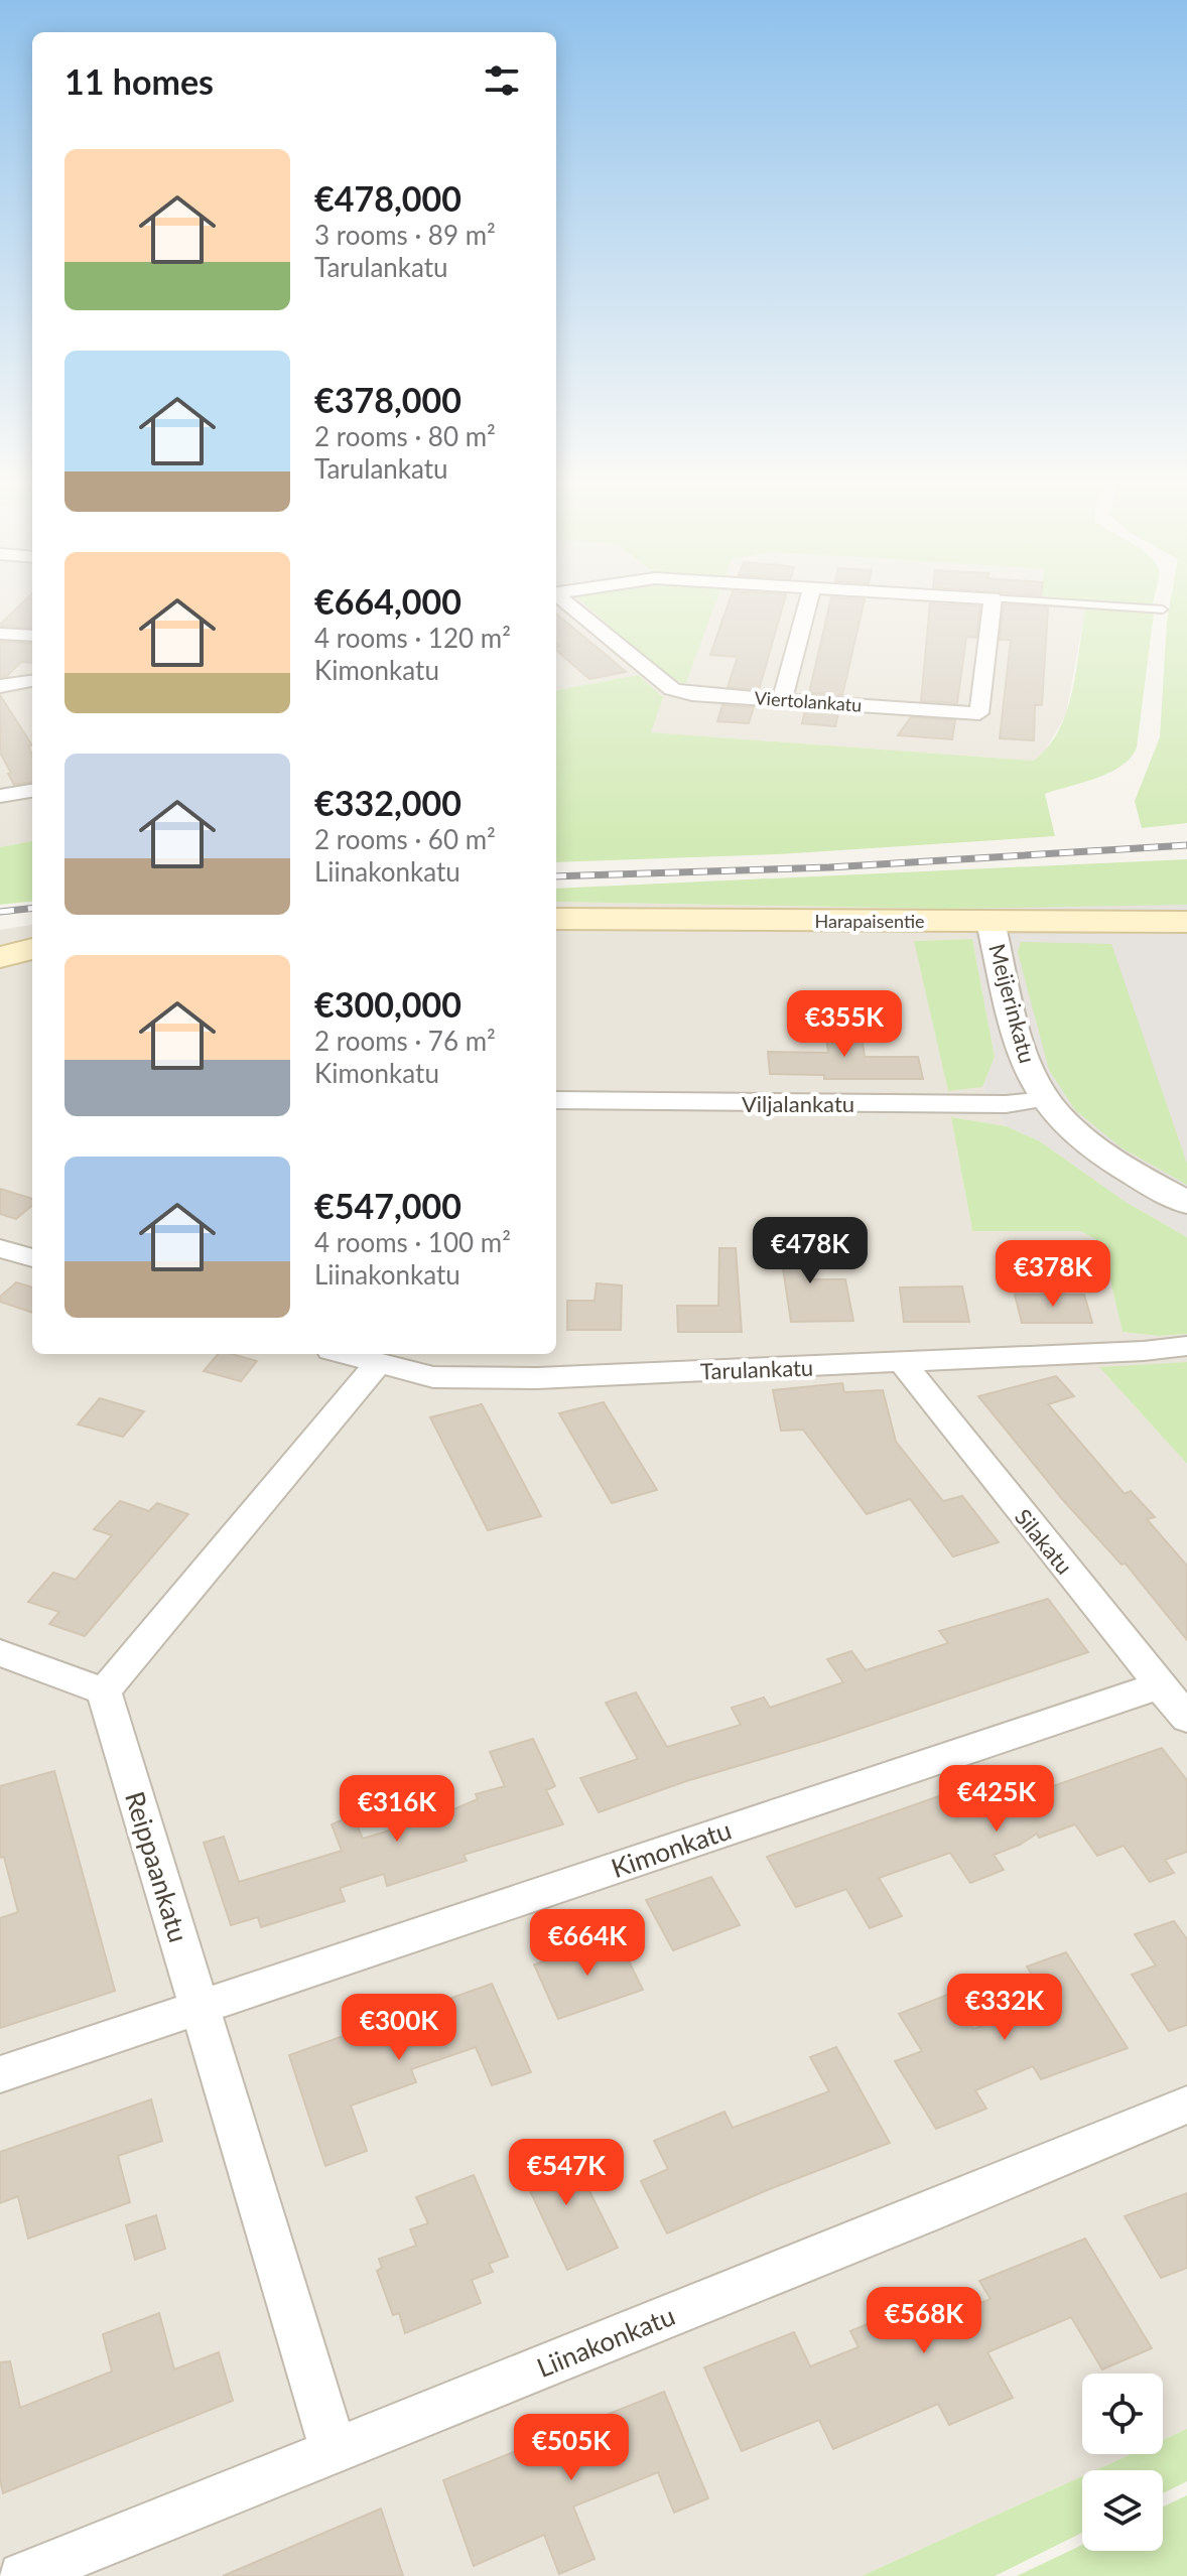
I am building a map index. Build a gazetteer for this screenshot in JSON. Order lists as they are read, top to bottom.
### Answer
{
  "streets": {
    "main road": ["Harapaisentie"],
    "street": [
      "Viertolankatu",
      "Meijerinkatu",
      "Viljalankatu",
      "Tarulankatu",
      "Silakatu",
      "Kimonkatu",
      "Reippaankatu",
      "Liinakonkatu"
    ]
  },
  "crossings": [
    ["Harapaisentie", "Meijerinkatu"],
    ["Meijerinkatu", "Viljalankatu"],
    ["Tarulankatu", "Silakatu"],
    ["Silakatu", "Kimonkatu"],
    ["Kimonkatu", "Reippaankatu"],
    ["Reippaankatu", "Liinakonkatu"]
  ],
  "page": {
    "heading": "11 homes",
    "list": [
      {
        "name": "€478,000",
        "note": "3 rooms · 89 m² · Tarulankatu"
      },
      {
        "name": "€378,000",
        "note": "2 rooms · 80 m² · Tarulankatu"
      },
      {
        "name": "€664,000",
        "note": "4 rooms · 120 m² · Kimonkatu"
      },
      {
        "name": "€332,000",
        "note": "2 rooms · 60 m² · Liinakonkatu"
      },
      {
        "name": "€300,000",
        "note": "2 rooms · 76 m² · Kimonkatu"
      },
      {
        "name": "€547,000",
        "note": "4 rooms · 100 m² · Liinakonkatu"
      }
    ],
    "price": [
      "€355K",
      "€478K",
      "€378K",
      "€425K",
      "€316K",
      "€664K",
      "€332K",
      "€300K",
      "€547K",
      "€568K",
      "€505K"
    ]
  }
}
